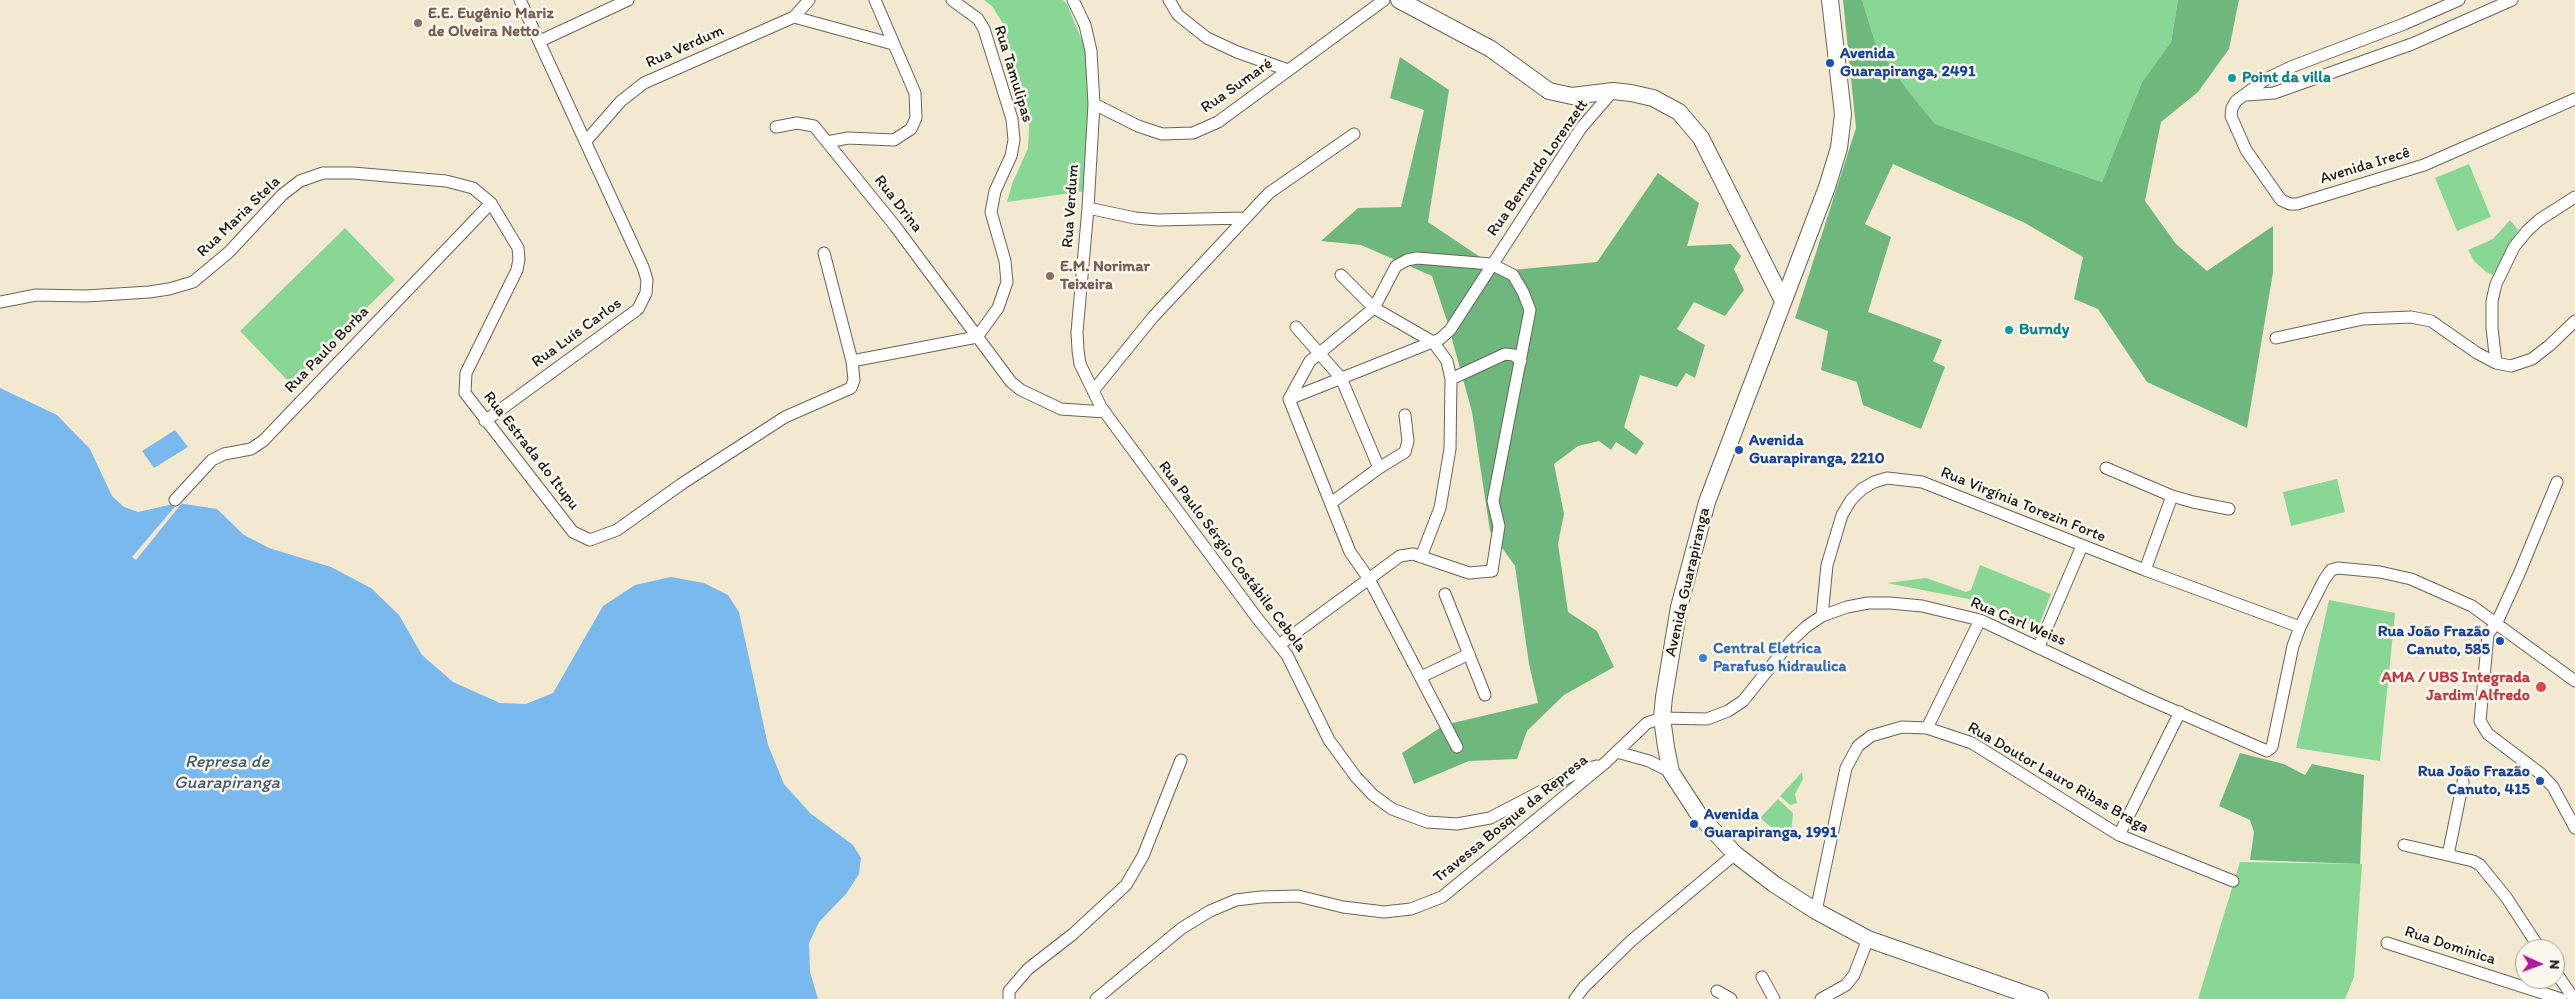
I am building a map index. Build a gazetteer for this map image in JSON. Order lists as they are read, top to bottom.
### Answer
{
  "streets": {
    "main road": ["Avenida Guarapiranga"],
    "street": [
      "Rua Verdum",
      "Rua Tamulipas",
      "Rua Sumaré",
      "Avenida Irecê",
      "Rua Bernardo Lorenzett",
      "Rua Drina",
      "Rua Maria Stela",
      "Rua Luís Carlos",
      "Rua Paulo Borba",
      "Rua Estrada do Itupu",
      "Rua Virgínia Torezin Forte",
      "Rua Paulo Sérgio Costábile Cebola",
      "Rua Carl Weiss",
      "Rua Doutor Lauro Ribas Braga",
      "Travessa Bosque da Represa",
      "Rua Dominica"
    ]
  },
  "crossings": [
    ["Rua Verdum", "Rua Sumaré"],
    ["Rua Verdum", "Rua Luís Carlos"],
    ["Rua Verdum", "Rua Paulo Sérgio Costábile Cebola"],
    ["Rua Tamulipas", "Rua Drina"],
    ["Rua Maria Stela", "Rua Estrada do Itupu"],
    ["Rua Luís Carlos", "Rua Estrada do Itupu"],
    ["Rua Paulo Borba", "Rua Estrada do Itupu"],
    ["Rua Virgínia Torezin Forte", "Rua Carl Weiss"],
    ["Rua Paulo Sérgio Costábile Cebola", "Travessa Bosque da Represa"],
    ["Avenida Guarapiranga", "Rua Carl Weiss"],
    ["Avenida Guarapiranga", "Rua Doutor Lauro Ribas Braga"],
    ["Avenida Guarapiranga", "Travessa Bosque da Represa"],
    ["Rua Carl Weiss", "Travessa Bosque da Represa"]
  ],
  "water": ["Represa de Guarapiranga"],
  "places": [
    "E.E. Eugênio Mariz de Olveira Netto",
    "Avenida Guarapiranga, 2491",
    "Point da villa",
    "E.M. Norimar Teixeira",
    "Burndy",
    "Avenida Guarapiranga, 2210",
    "Rua João Frazão Canuto, 585",
    "Central Eletrica Parafuso hidraulica",
    "AMA / UBS Integrada Jardim Alfredo",
    "Rua João Frazão Canuto, 415",
    "Avenida Guarapiranga, 1991"
  ],
  "north": "right"
}
